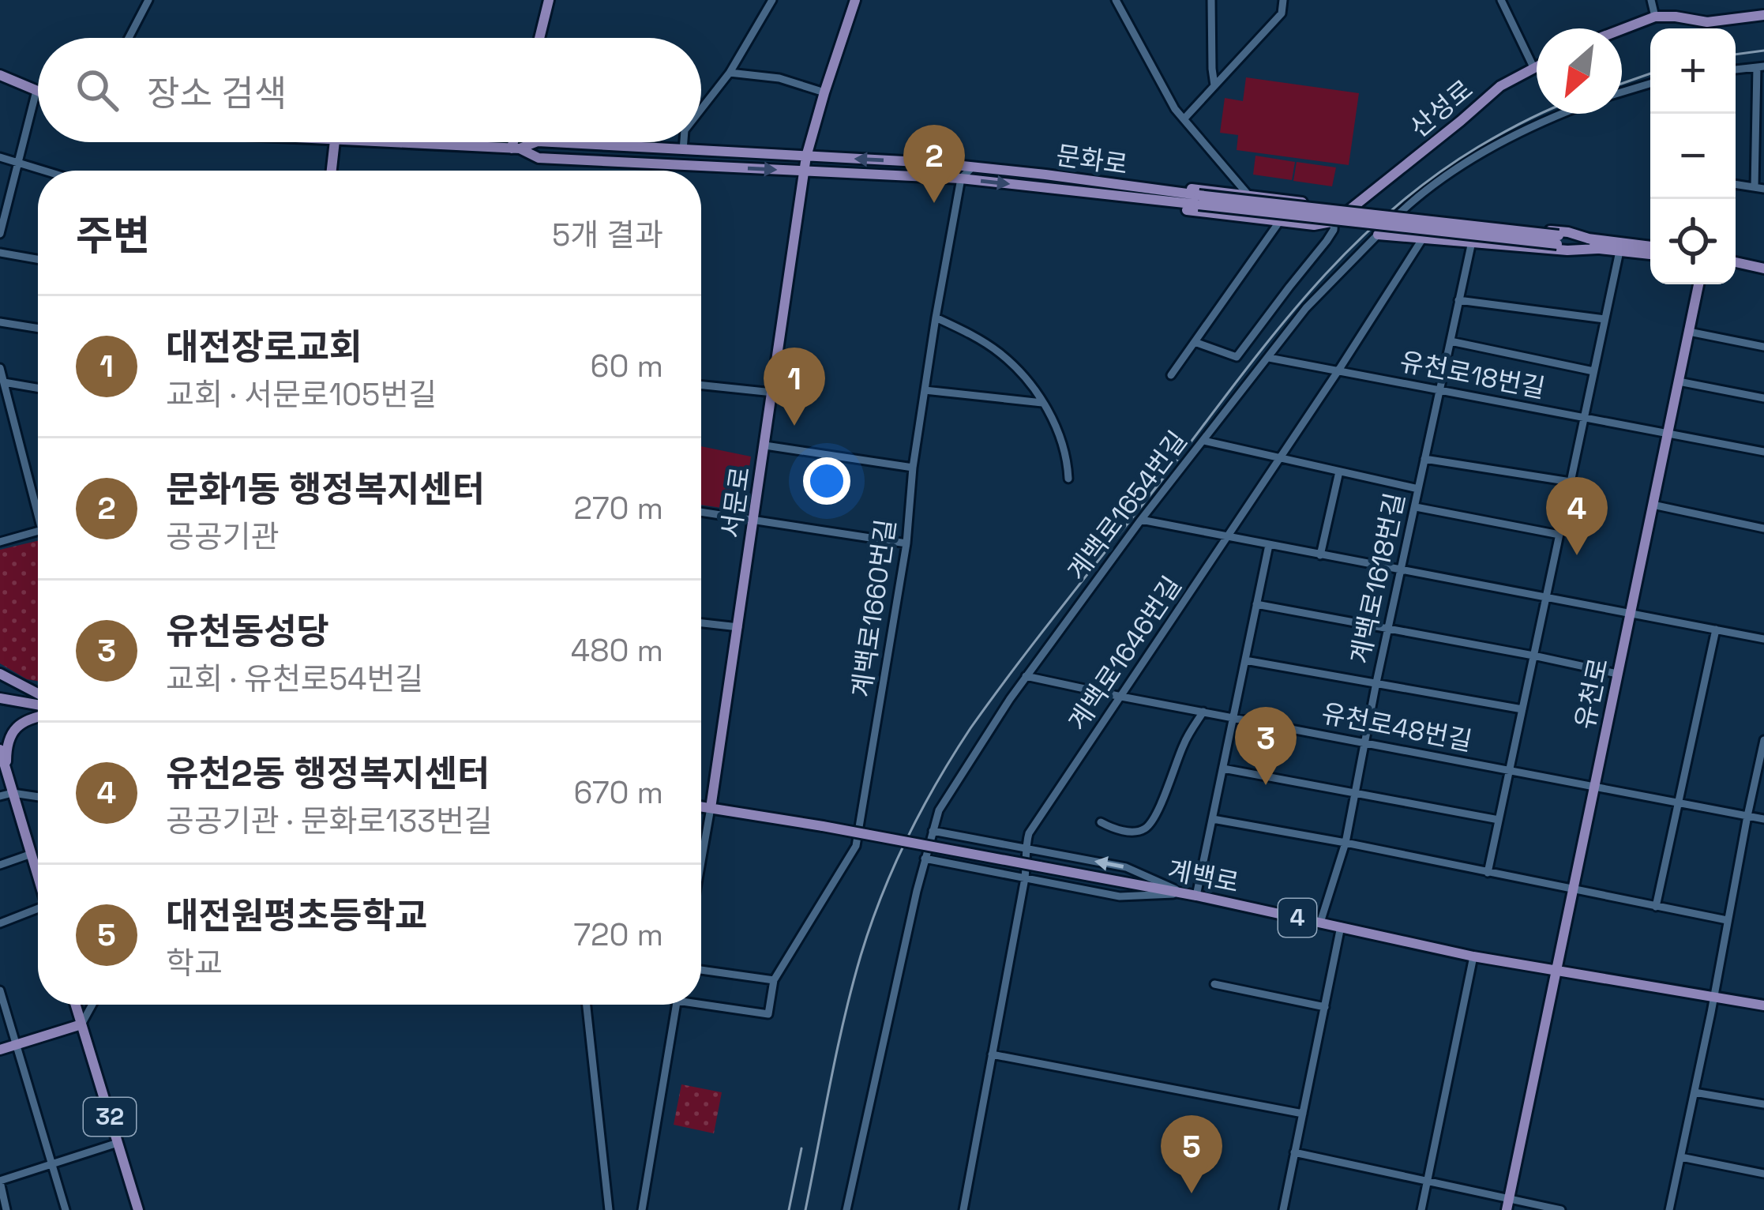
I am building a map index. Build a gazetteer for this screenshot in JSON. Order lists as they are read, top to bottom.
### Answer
{
  "streets": {
    "main road": [
      "산성로",
      "문화로",
      "서문로",
      "유천로",
      "계백로",
      "4",
      "32"
    ],
    "street": [
      "유천로18번길",
      "계백로1654번길",
      "계백로1618번길",
      "계백로1660번길",
      "계백로1646번길",
      "유천로48번길"
    ]
  },
  "crossings": [
    ["문화로", "서문로"],
    ["문화로", "계백로1660번길"],
    ["유천로18번길", "계백로1654번길"],
    ["유천로18번길", "계백로1618번길"],
    ["유천로18번길", "계백로1646번길"],
    ["유천로18번길", "유천로"],
    ["서문로", "계백로"],
    ["계백로1654번길", "유천로48번길"],
    ["계백로1618번길", "유천로48번길"],
    ["계백로1618번길", "계백로"],
    ["계백로1646번길", "유천로48번길"],
    ["유천로", "유천로48번길"],
    ["유천로", "계백로"]
  ],
  "north": "bottom left",
  "page": {
    "map_buttons": ["+", "−"],
    "search": "장소 검색",
    "pins": [
      "2",
      "1",
      "4",
      "3",
      "5"
    ],
    "heading": ["주변", "5개 결과"],
    "list": [
      {
        "mark": "1",
        "name": "대전장로교회",
        "note": "교회 · 서문로105번길",
        "value": "60 m"
      },
      {
        "mark": "2",
        "name": "문화1동 행정복지센터",
        "note": "공공기관",
        "value": "270 m"
      },
      {
        "mark": "3",
        "name": "유천동성당",
        "note": "교회 · 유천로54번길",
        "value": "480 m"
      },
      {
        "mark": "4",
        "name": "유천2동 행정복지센터",
        "note": "공공기관 · 문화로133번길",
        "value": "670 m"
      },
      {
        "mark": "5",
        "name": "대전원평초등학교",
        "note": "학교",
        "value": "720 m"
      }
    ]
  }
}
